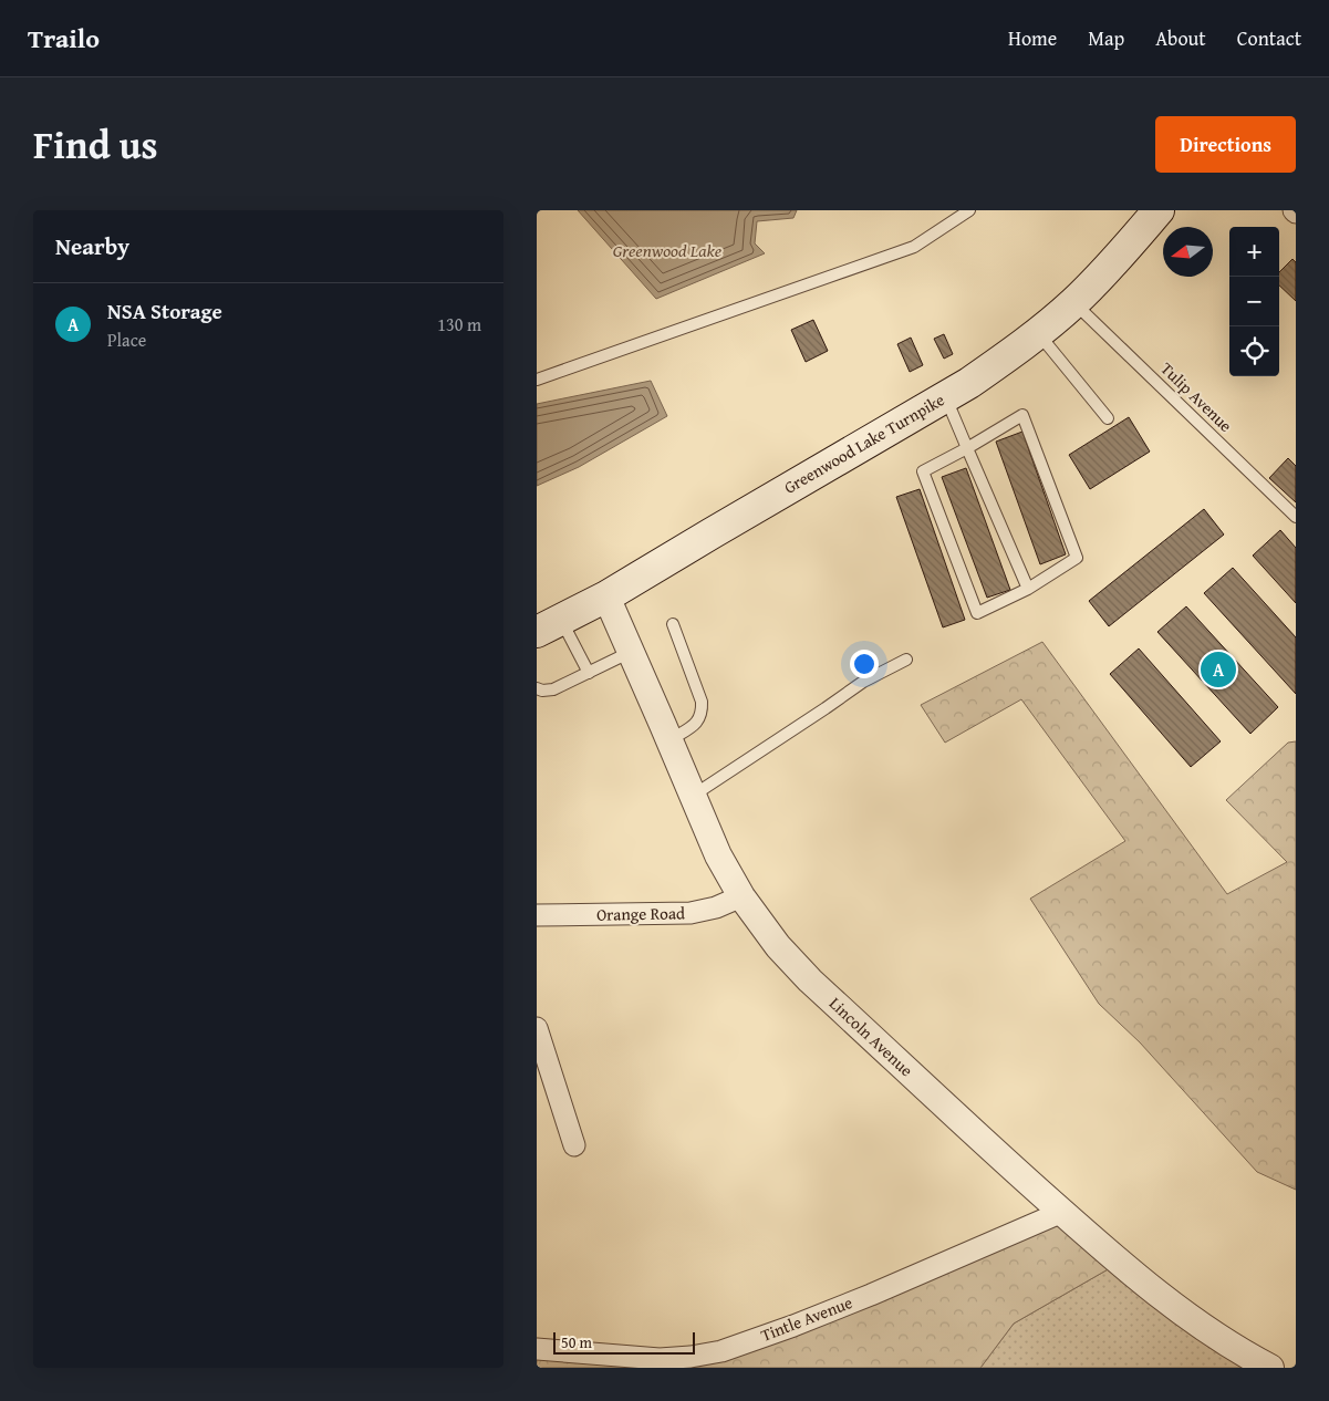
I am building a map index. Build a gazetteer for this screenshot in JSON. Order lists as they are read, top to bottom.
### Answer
{
  "streets": {
    "main road": ["Greenwood Lake Turnpike"],
    "street": ["Orange Road", "Lincoln Avenue", "Tintle Avenue"],
    "lane": ["Tulip Avenue"]
  },
  "crossings": [
    ["Tulip Avenue", "Greenwood Lake Turnpike"],
    ["Greenwood Lake Turnpike", "Lincoln Avenue"],
    ["Orange Road", "Lincoln Avenue"],
    ["Lincoln Avenue", "Tintle Avenue"]
  ],
  "water": ["Greenwood Lake"],
  "scale_bar": "50 m",
  "north": "left",
  "page": {
    "header": "Trailo",
    "nav": [
      "Home",
      "Map",
      "About",
      "Contact"
    ],
    "title": "Find us",
    "buttons": "Directions",
    "heading": "Nearby",
    "map_buttons": ["+", "−"],
    "list": [
      {
        "mark": "A",
        "name": "NSA Storage",
        "note": "Place",
        "value": "130 m"
      }
    ],
    "pins": "A",
    "scale": "50 m"
  }
}
